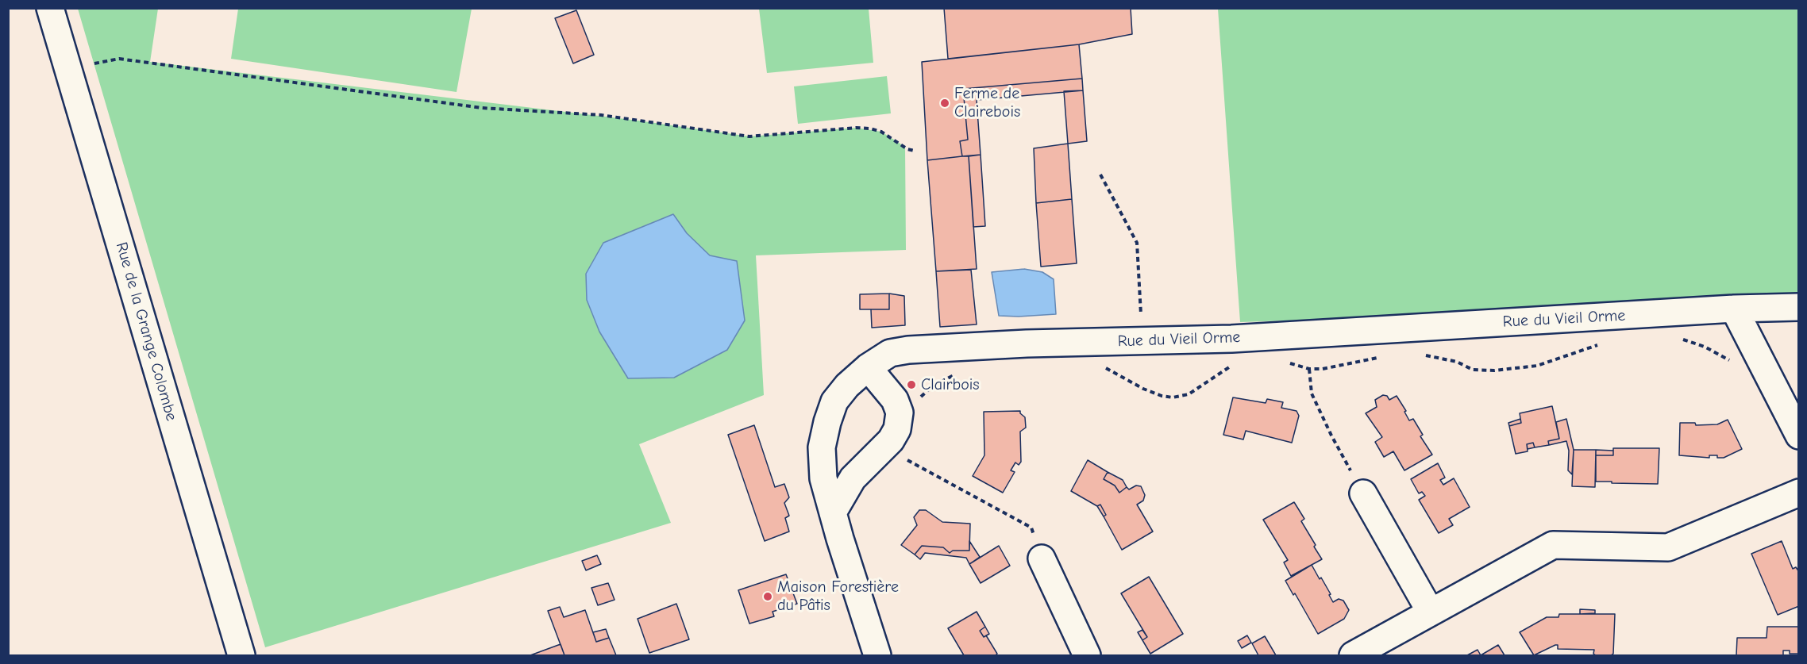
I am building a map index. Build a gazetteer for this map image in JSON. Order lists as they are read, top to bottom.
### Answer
{
  "streets": {
    "street": ["Rue du Vieil Orme", "Rue de la Grange Colombe"]
  },
  "places": ["Ferme de Clairebois", "Clairbois", "Maison Forestière du Pâtis"]
}
